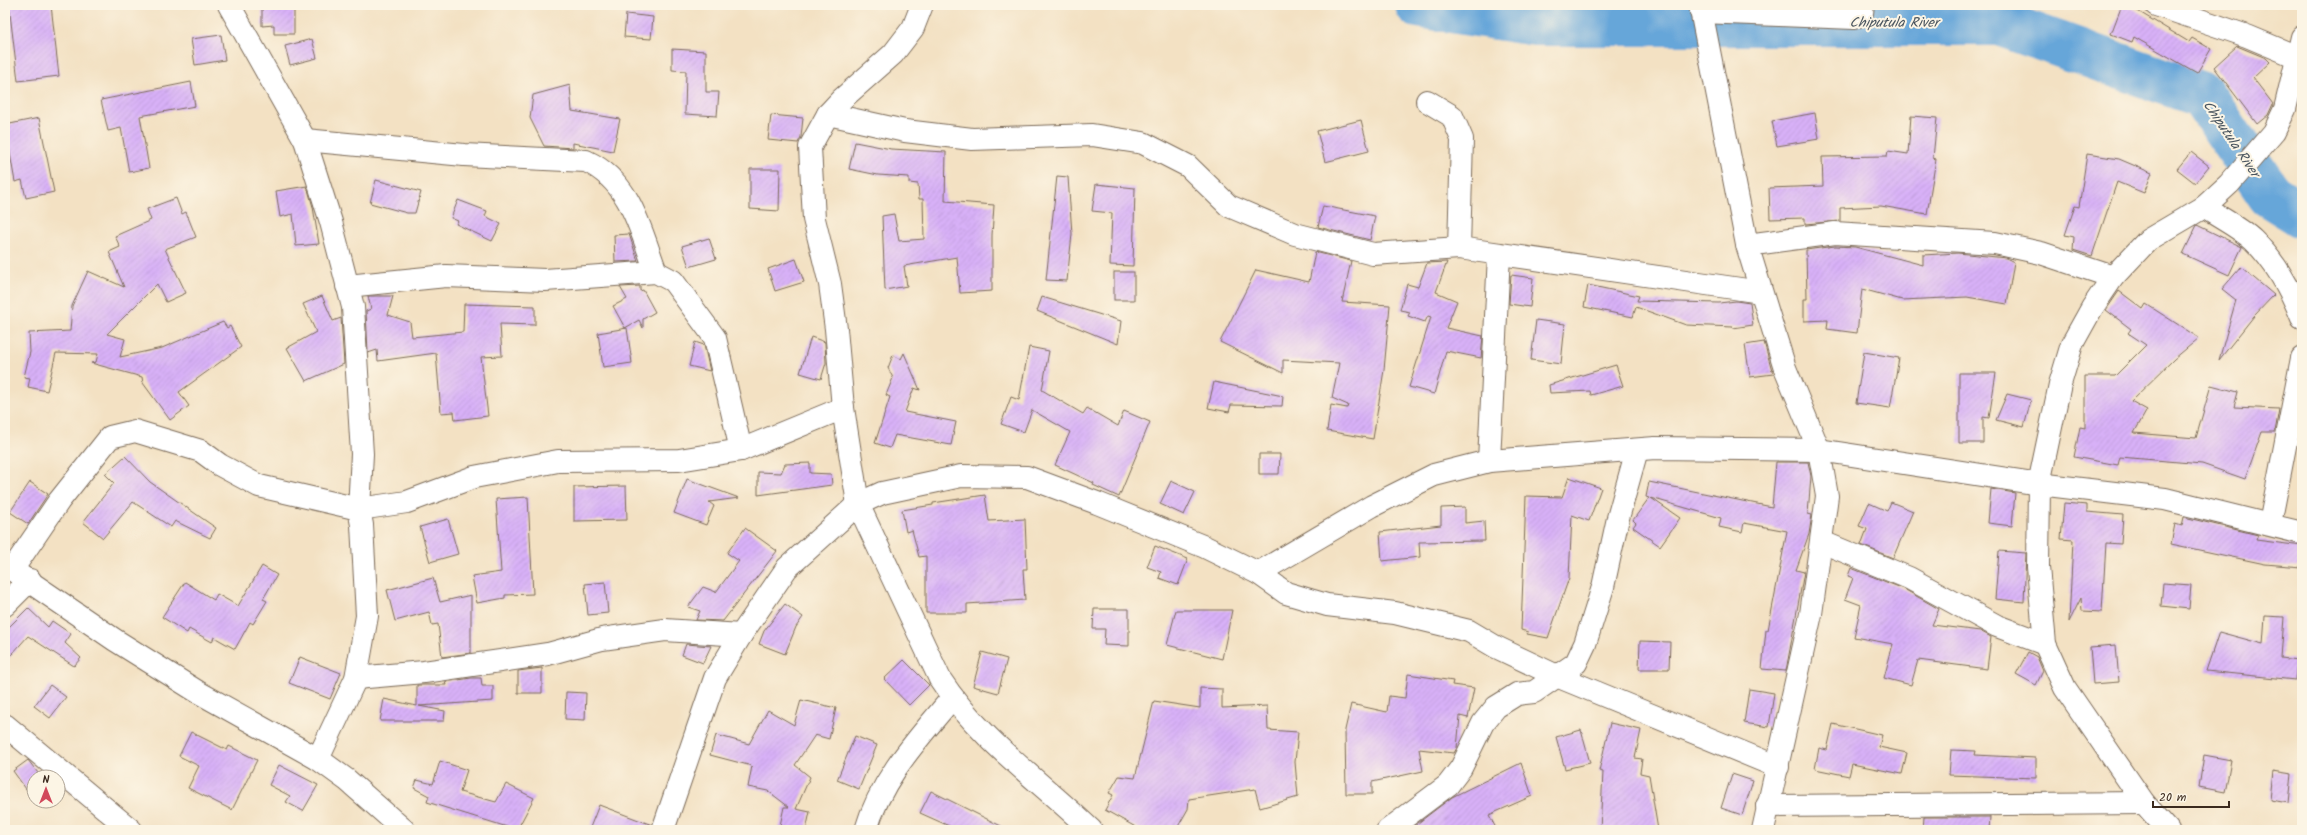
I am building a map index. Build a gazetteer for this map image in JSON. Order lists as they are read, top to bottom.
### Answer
{
  "water": ["Chiputula River"],
  "scale_bar": "20 m",
  "north": "top"
}
